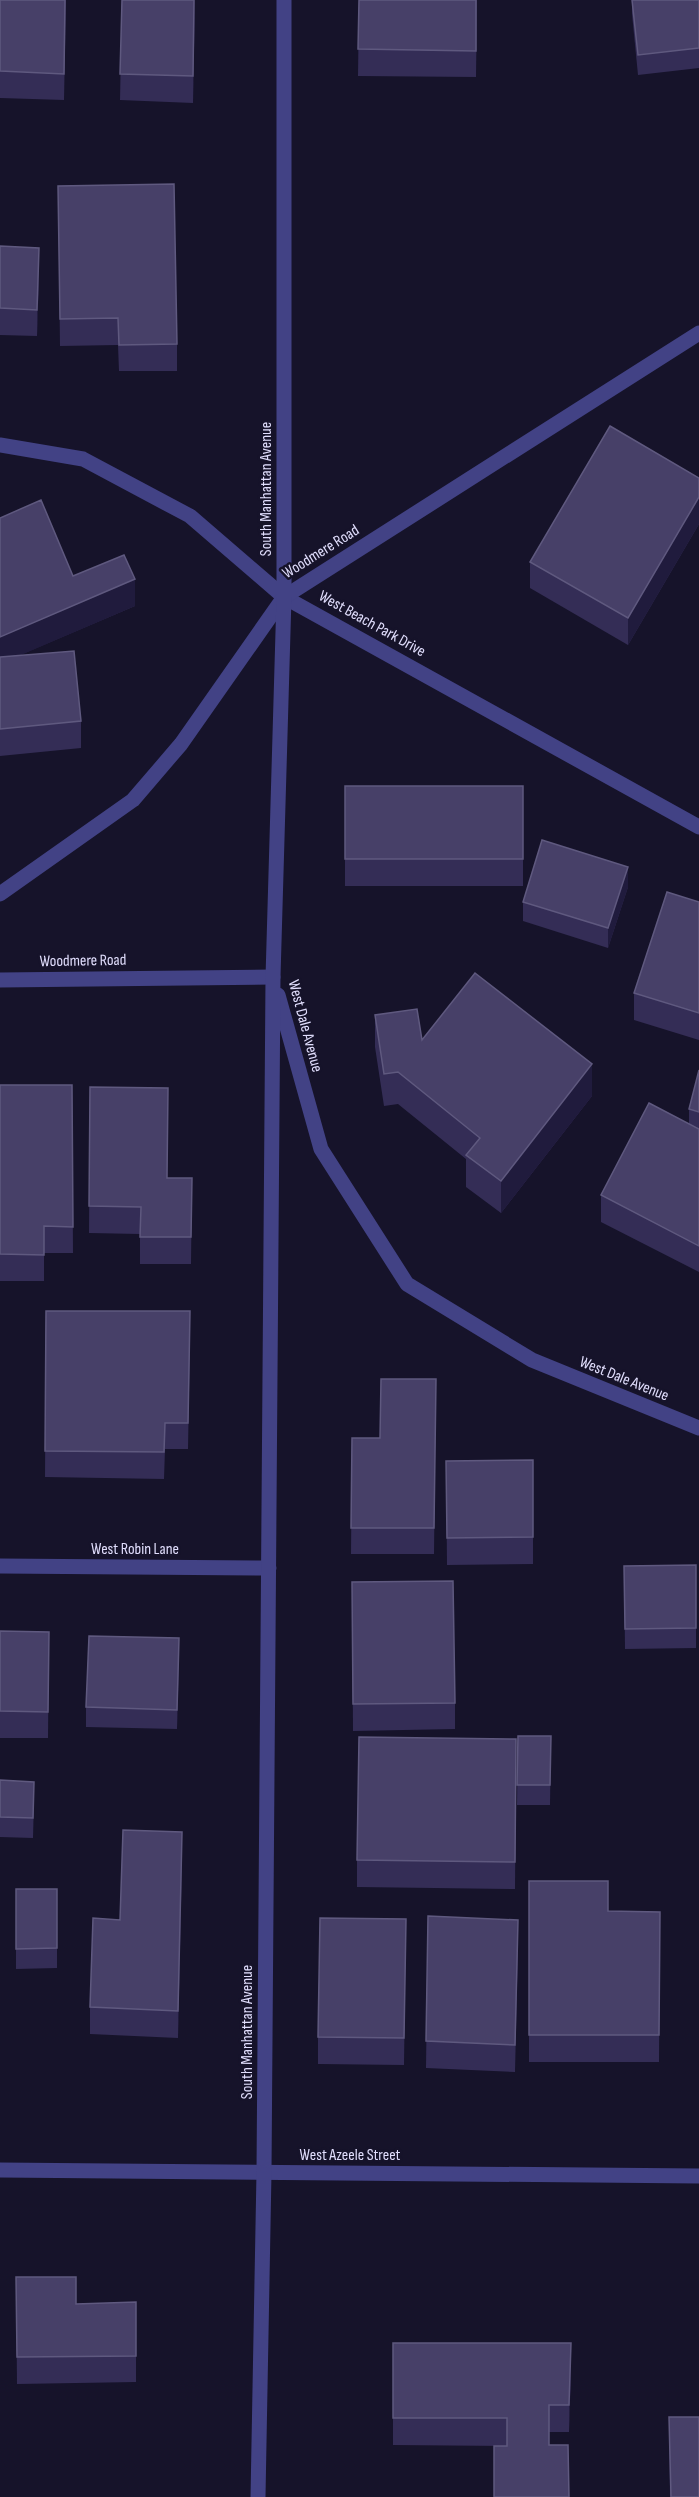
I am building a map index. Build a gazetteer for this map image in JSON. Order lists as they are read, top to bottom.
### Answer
{
  "streets": {
    "street": [
      "South Manhattan Avenue",
      "Woodmere Road",
      "West Beach Park Drive",
      "West Dale Avenue",
      "West Robin Lane",
      "West Azeele Street"
    ]
  },
  "crossings": [
    ["South Manhattan Avenue", "Woodmere Road"],
    ["South Manhattan Avenue", "West Beach Park Drive"],
    ["South Manhattan Avenue", "West Dale Avenue"],
    ["South Manhattan Avenue", "West Robin Lane"],
    ["South Manhattan Avenue", "West Azeele Street"],
    ["Woodmere Road", "West Beach Park Drive"],
    ["Woodmere Road", "West Dale Avenue"],
    ["West Dale Avenue", "West Robin Lane"]
  ]
}
